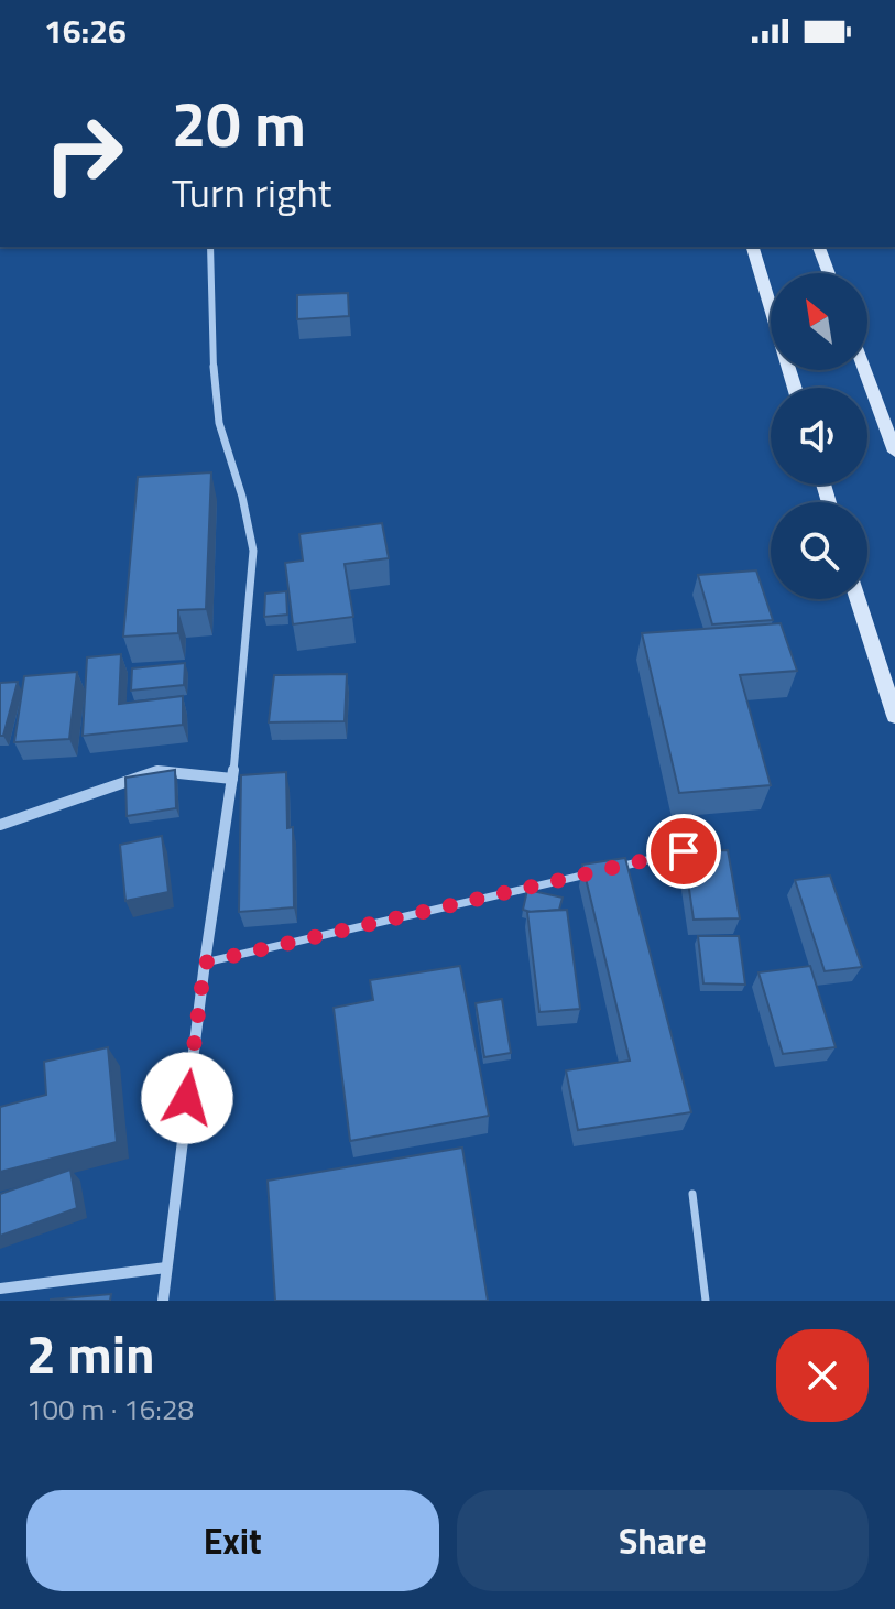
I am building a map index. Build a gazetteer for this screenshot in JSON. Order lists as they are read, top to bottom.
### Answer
{
  "north": "top left",
  "page": {
    "status": "16:26",
    "turn": ["20 m", "Turn right"],
    "heading": ["2 min", "100 m · 16:28"],
    "buttons": ["Exit", "Share"]
  }
}
